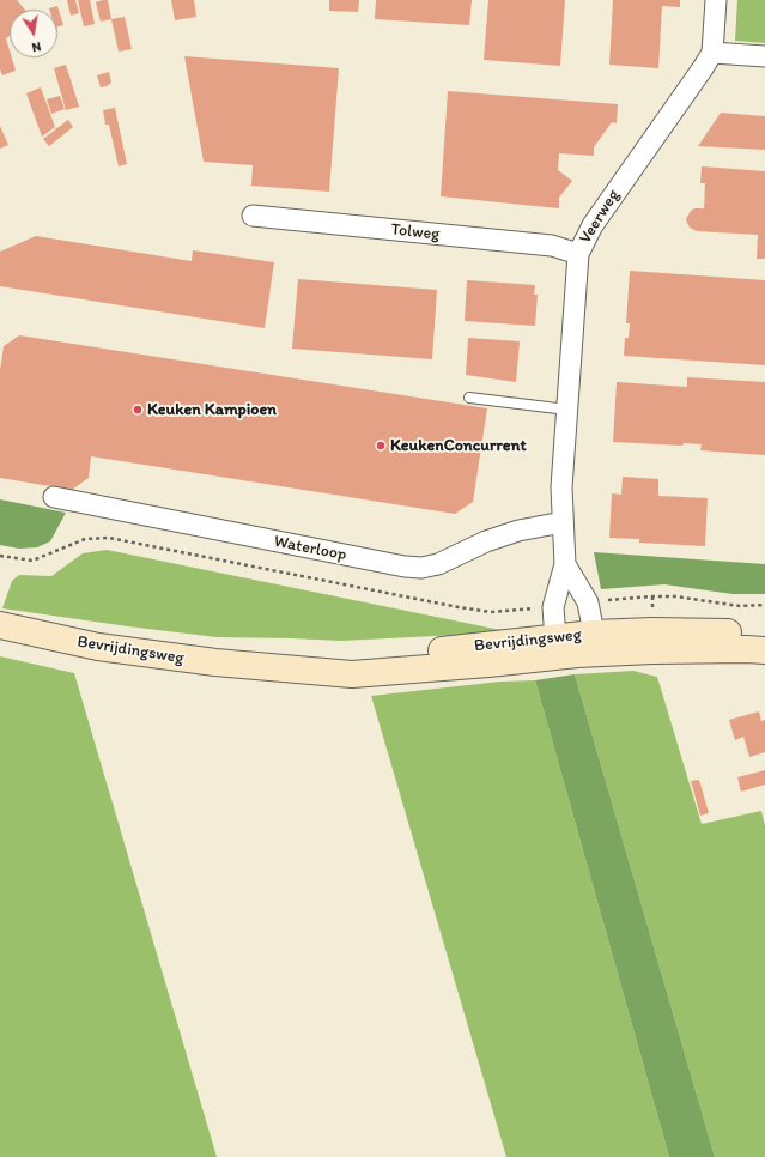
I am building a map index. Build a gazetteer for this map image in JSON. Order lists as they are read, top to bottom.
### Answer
{
  "streets": {
    "main road": ["Bevrijdingsweg"],
    "street": ["Veerweg", "Tolweg", "Waterloop"]
  },
  "crossings": [
    ["Veerweg", "Tolweg"],
    ["Veerweg", "Waterloop"],
    ["Veerweg", "Bevrijdingsweg"]
  ],
  "places": ["Keuken Kampioen", "KeukenConcurrent"],
  "north": "bottom"
}
